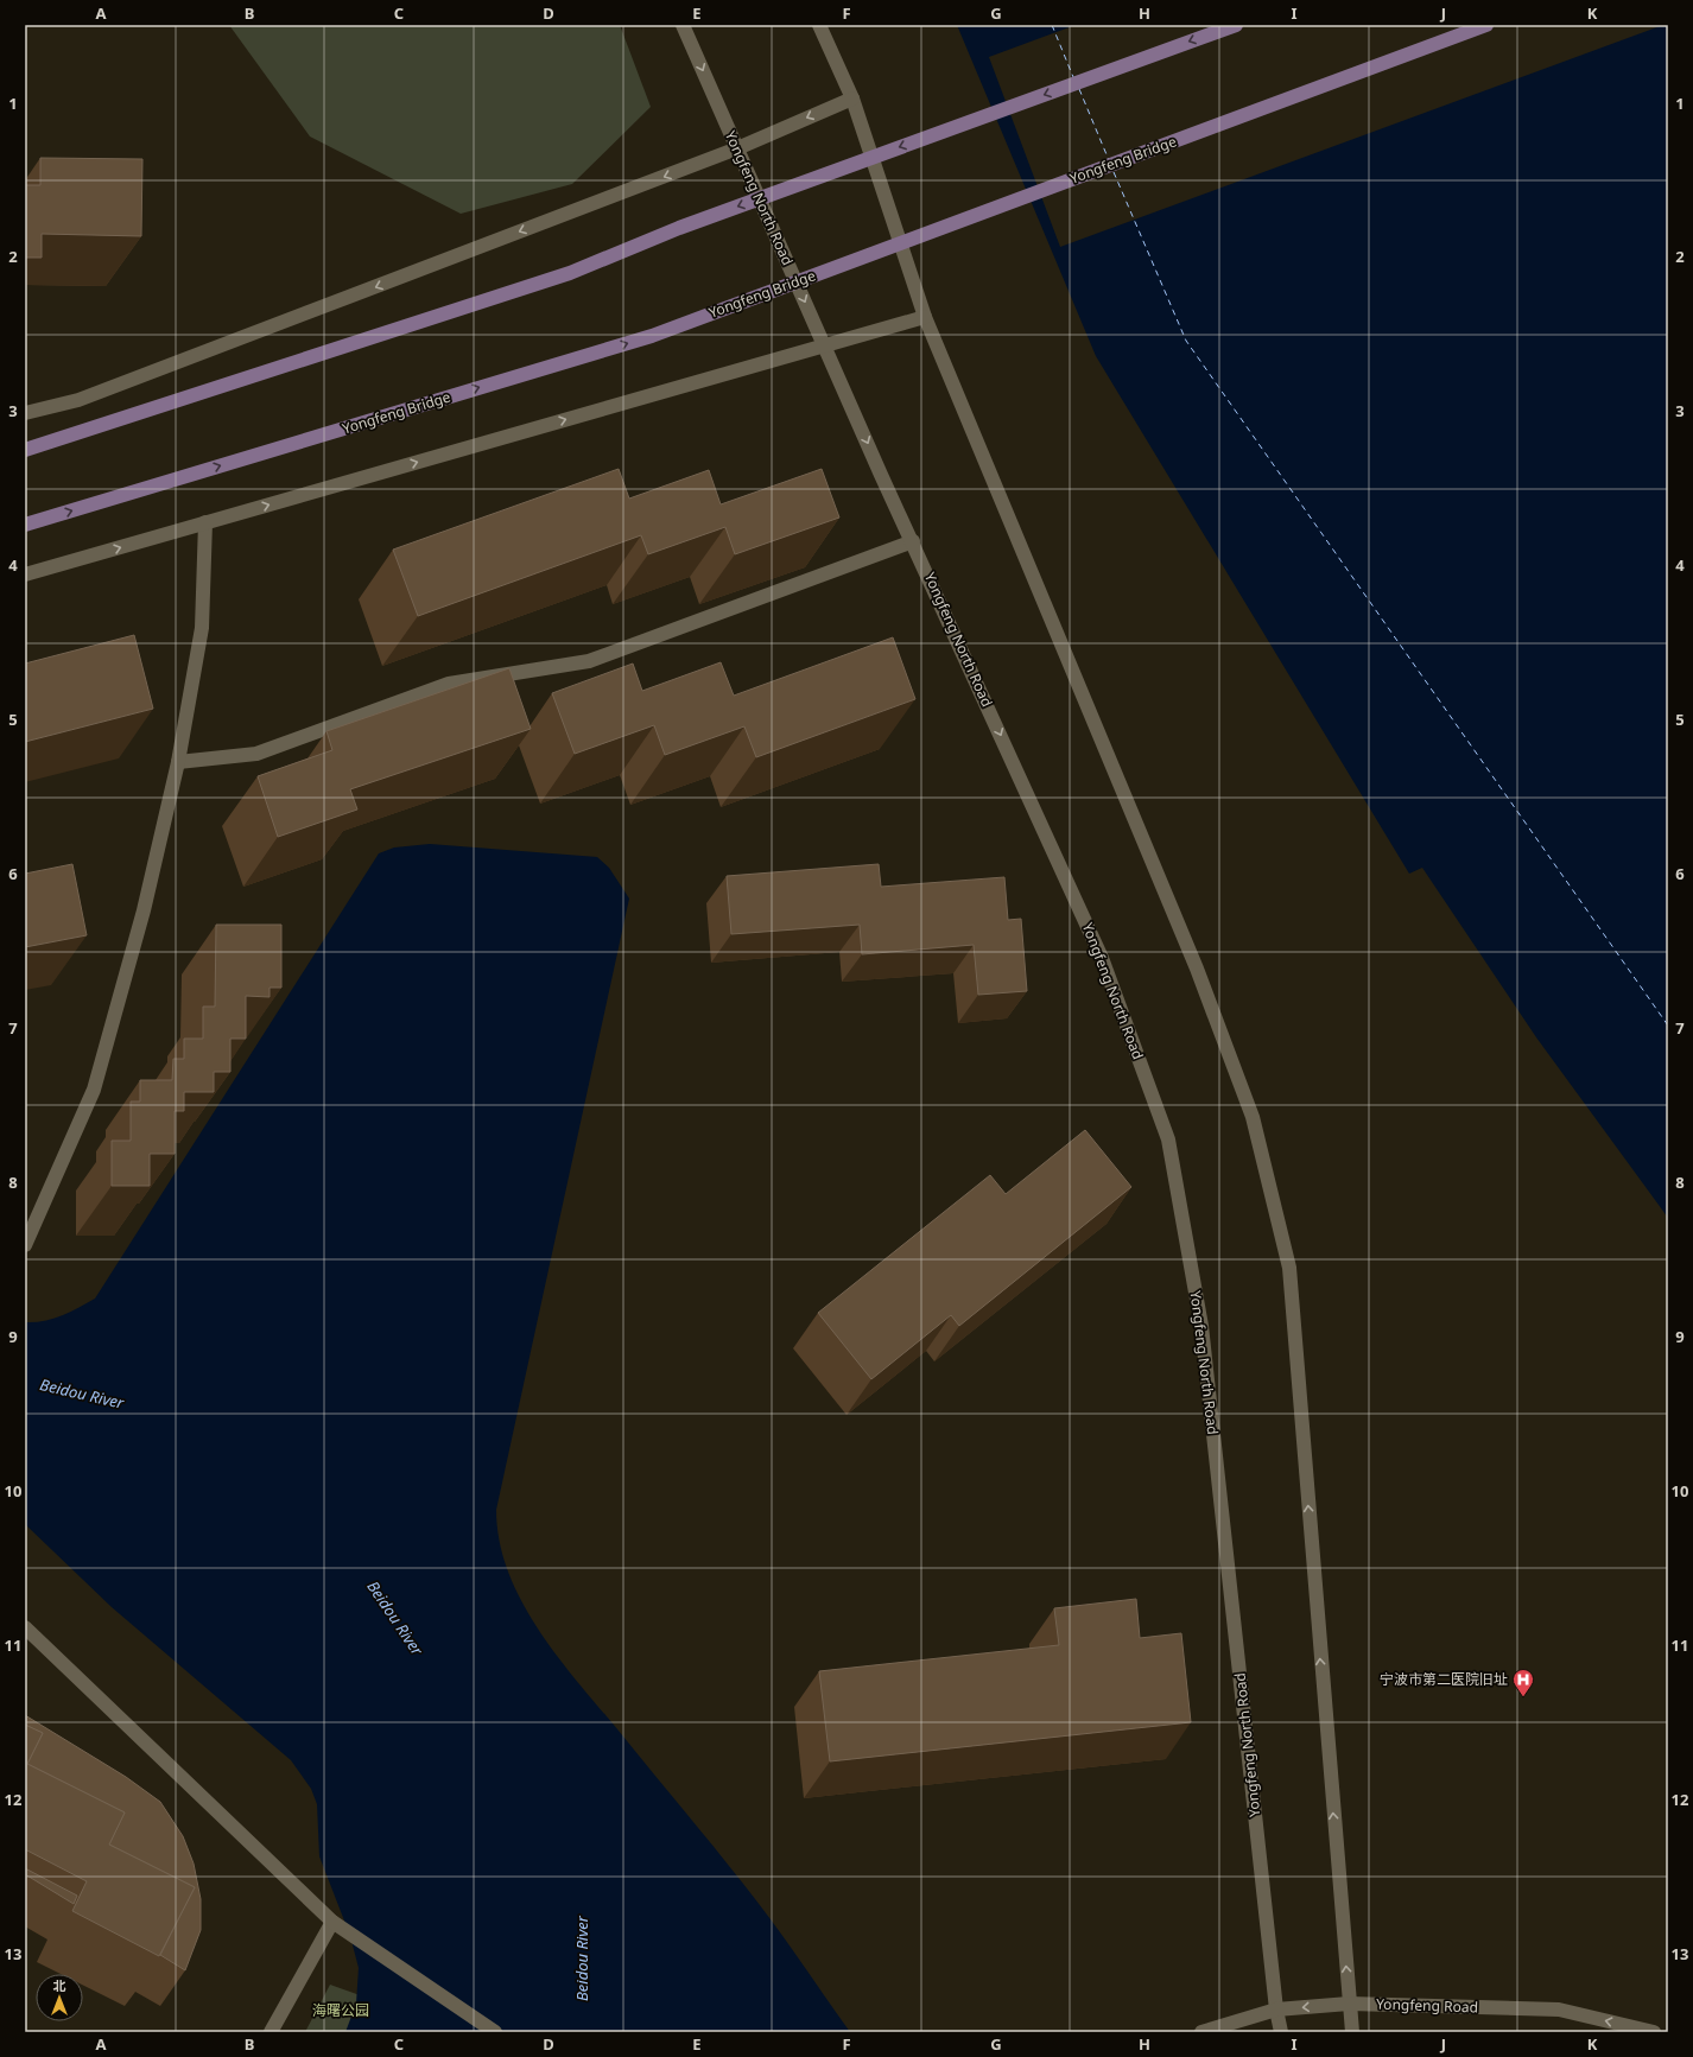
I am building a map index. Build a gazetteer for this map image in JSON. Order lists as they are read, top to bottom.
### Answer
{
  "streets": {
    "main road": ["Yongfeng Bridge", "Yongfeng North Road", "Yongfeng Road"]
  },
  "crossings": [
    ["Yongfeng North Road", "Yongfeng Road"]
  ],
  "one_way": ["Yongfeng Road"],
  "water": ["Beidou River"],
  "parks": ["海曙公园"],
  "places": {
    "hospital": ["宁波市第二医院旧址"]
  },
  "north": "top",
  "grid": {
    "columns": [
      "A",
      "B",
      "C",
      "D",
      "E",
      "F",
      "G",
      "H",
      "I",
      "J",
      "K"
    ],
    "rows": [
      "1",
      "2",
      "3",
      "4",
      "5",
      "6",
      "7",
      "8",
      "9",
      "10",
      "11",
      "12",
      "13"
    ]
  }
}
